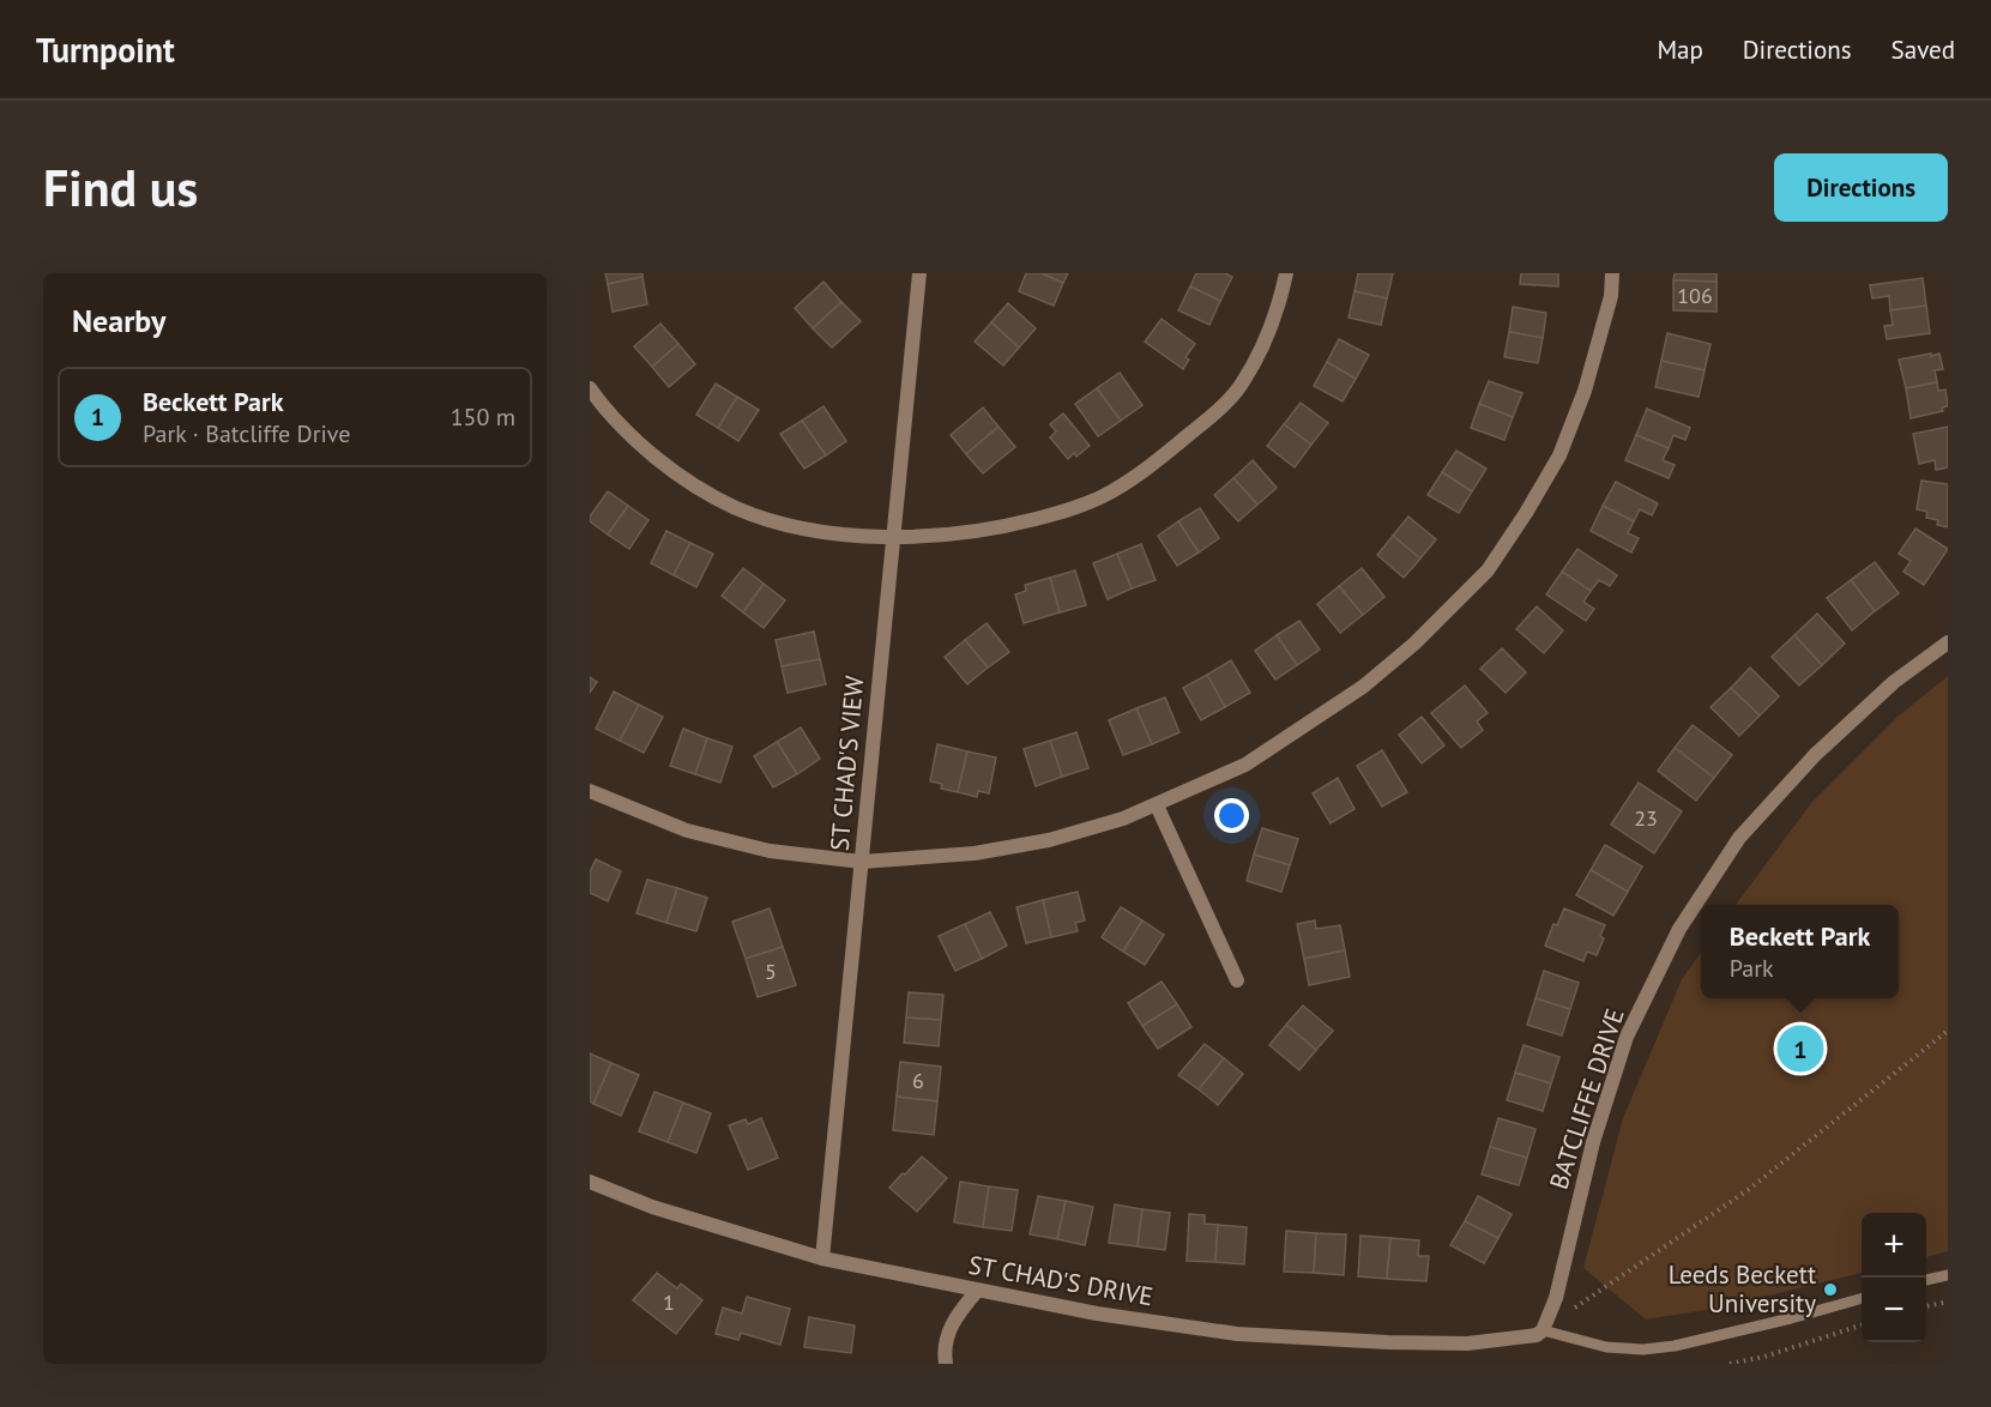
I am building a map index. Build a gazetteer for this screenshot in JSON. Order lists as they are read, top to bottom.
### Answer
{
  "streets": {
    "street": ["ST CHAD'S VIEW", "BATCLIFFE DRIVE", "ST CHAD'S DRIVE"]
  },
  "crossings": [
    ["ST CHAD'S VIEW", "ST CHAD'S DRIVE"],
    ["BATCLIFFE DRIVE", "ST CHAD'S DRIVE"]
  ],
  "places": ["Leeds Beckett University"],
  "house_numbers": [
    "106",
    "23",
    "5",
    "6",
    "1"
  ],
  "page": {
    "header": "Turnpoint",
    "nav": ["Map", "Directions", "Saved"],
    "buttons": "Directions",
    "title": "Find us",
    "heading": "Nearby",
    "list": [
      {
        "mark": "1",
        "name": "Beckett Park",
        "note": "Park · Batcliffe Drive",
        "value": "150 m"
      }
    ],
    "popup": ["Beckett Park", "Park"],
    "pins": "1",
    "map_buttons": ["+", "−"]
  }
}
